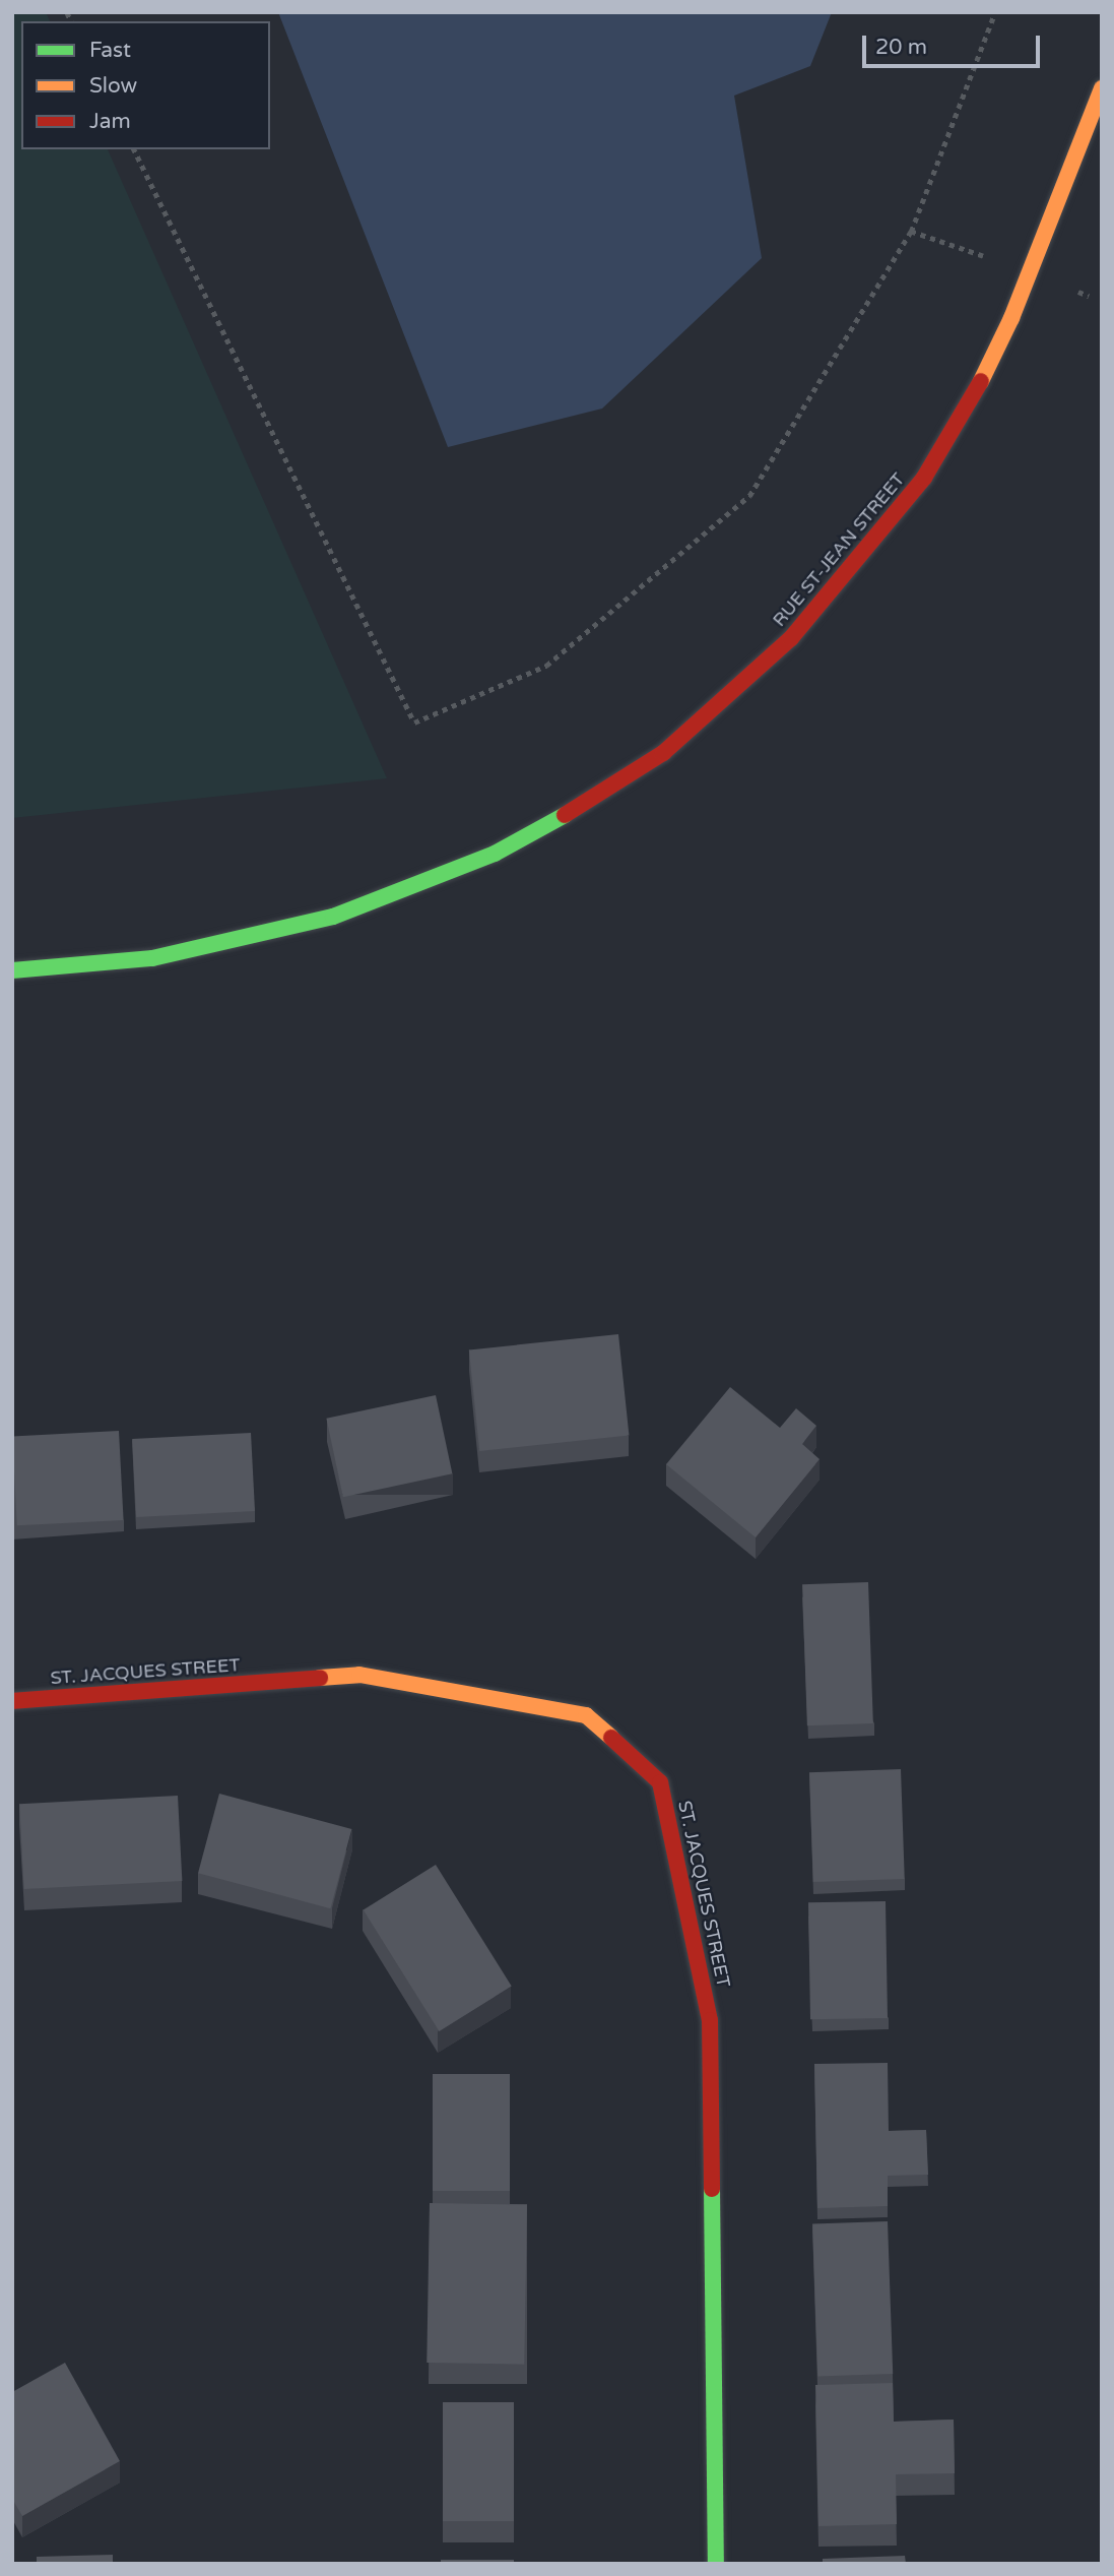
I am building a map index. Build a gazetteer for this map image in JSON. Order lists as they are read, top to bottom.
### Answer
{
  "streets": {
    "main road": ["RUE ST-JEAN STREET", "ST. JACQUES STREET"]
  },
  "legend": ["Fast", "Slow", "Jam"],
  "scale_bar": "20 m"
}
